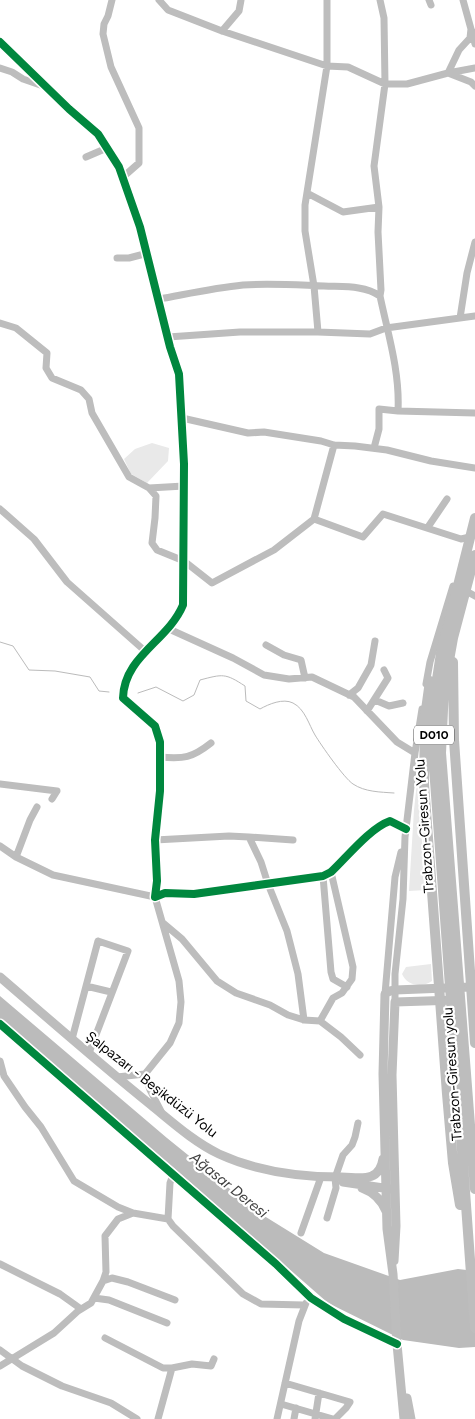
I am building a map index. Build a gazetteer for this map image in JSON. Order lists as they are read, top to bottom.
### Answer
{
  "streets": {
    "highway": ["D010", "Trabzon-Giresun Yolu", "Trabzon-Giresun yolu"],
    "main road": ["Şalpazarı - Beşikdüzü Yolu"]
  },
  "crossings": [
    ["D010", "Trabzon-Giresun Yolu"],
    ["D010", "Trabzon-Giresun yolu"]
  ],
  "water": ["Ağasar Deresi"]
}
